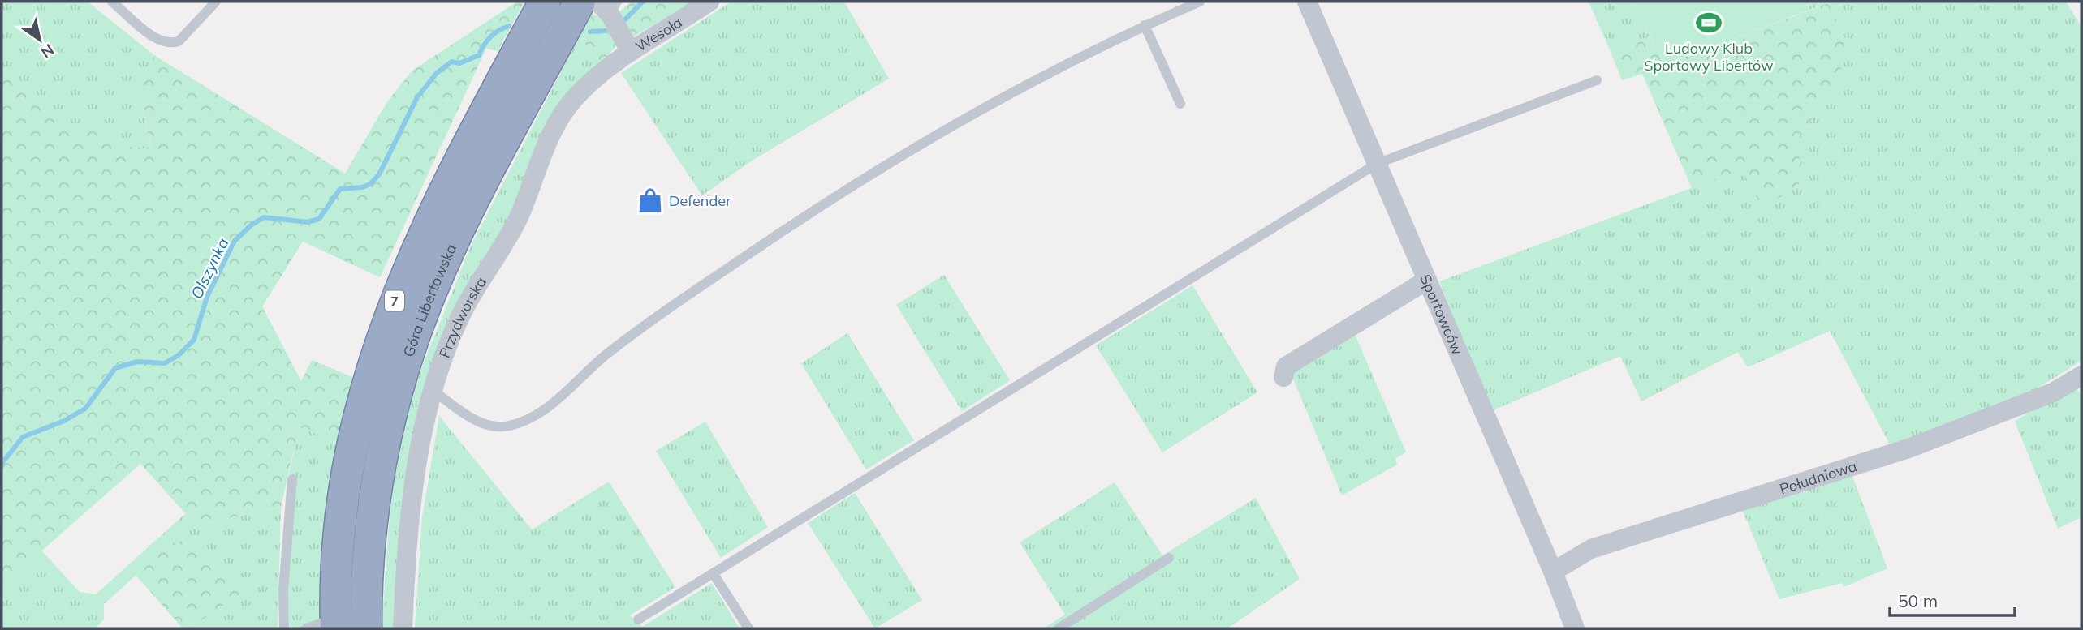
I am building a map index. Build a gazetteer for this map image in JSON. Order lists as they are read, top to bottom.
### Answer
{
  "streets": {
    "highway": ["7", "Góra Libertowska"],
    "street": [
      "Wesoła",
      "Sportowców",
      "Przydworska",
      "Południowa"
    ]
  },
  "crossings": [
    ["Wesoła", "Przydworska"],
    ["Sportowców", "Południowa"]
  ],
  "water": ["Olszynka"],
  "places": {
    "sports": ["Ludowy Klub Sportowy Libertów"],
    "shop": ["Defender"]
  },
  "scale_bar": "50 m",
  "north": "bottom right"
}
